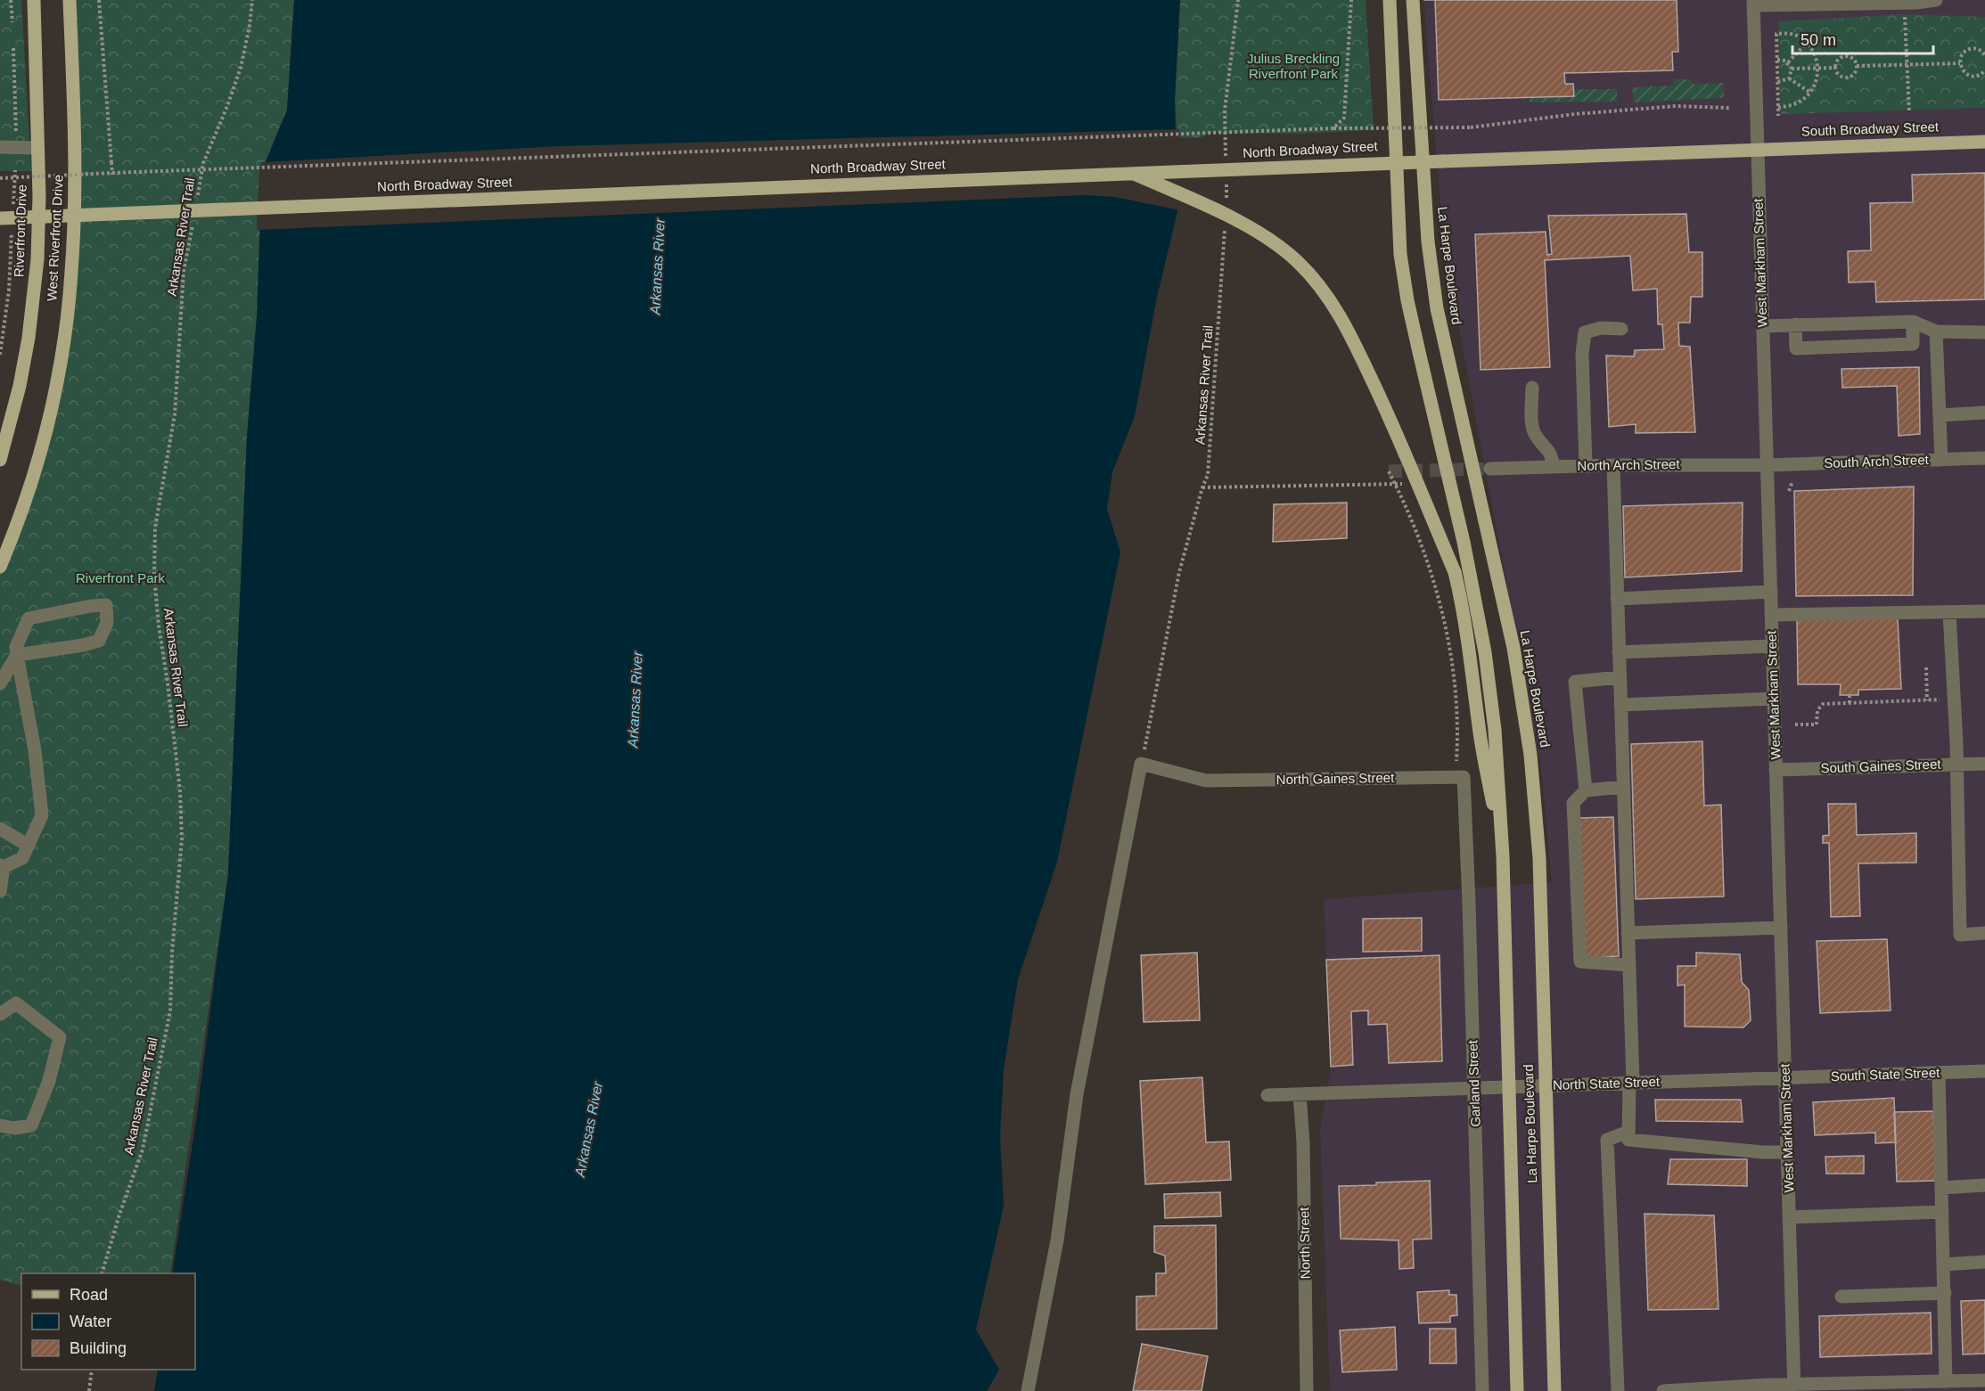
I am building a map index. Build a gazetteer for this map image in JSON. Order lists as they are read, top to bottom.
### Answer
{
  "streets": {
    "main road": [
      "South Broadway Street",
      "North Broadway Street",
      "Riverfront Drive",
      "West Riverfront Drive",
      "La Harpe Boulevard"
    ],
    "street": [
      "West Markham Street",
      "South Arch Street",
      "North Arch Street",
      "South Gaines Street",
      "North Gaines Street",
      "South State Street",
      "Garland Street",
      "North State Street",
      "North Street"
    ],
    "path": ["Arkansas River Trail"]
  },
  "crossings": [
    ["South Broadway Street", "North Broadway Street"],
    ["South Broadway Street", "West Markham Street"],
    ["North Broadway Street", "West Markham Street"],
    ["Arkansas River Trail", "North Gaines Street"],
    ["West Markham Street", "South Arch Street"],
    ["West Markham Street", "North Arch Street"],
    ["West Markham Street", "South Gaines Street"],
    ["West Markham Street", "South State Street"],
    ["West Markham Street", "North State Street"],
    ["La Harpe Boulevard", "North State Street"],
    ["South Arch Street", "North Arch Street"],
    ["North Gaines Street", "Garland Street"],
    ["South State Street", "North State Street"],
    ["Garland Street", "North State Street"],
    ["North State Street", "North Street"]
  ],
  "water": ["Arkansas River"],
  "parks": ["Julius Breckling Riverfront Park", "Riverfront Park"],
  "legend": ["Road", "Water", "Building"],
  "scale_bar": "50 m"
}
